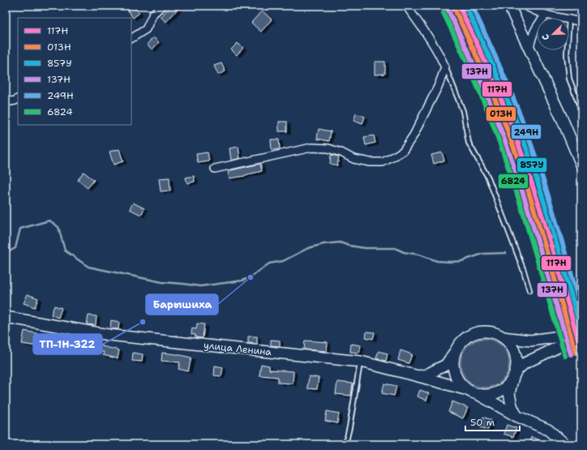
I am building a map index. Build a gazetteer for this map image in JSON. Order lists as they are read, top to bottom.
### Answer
{
  "streets": {
    "main road": ["улица Ленина"]
  },
  "places": ["Барышиха", "ТП-1Н-322"],
  "lines": [
    "transit line 117Н",
    "transit line 857У",
    "transit line 249Н",
    "transit line 013Н",
    "transit line 137Н",
    "transit line 6824"
  ],
  "legend": [
    "117Н",
    "013Н",
    "857У",
    "137Н",
    "249Н",
    "6824"
  ],
  "scale_bar": "50 m",
  "north": "bottom left"
}
